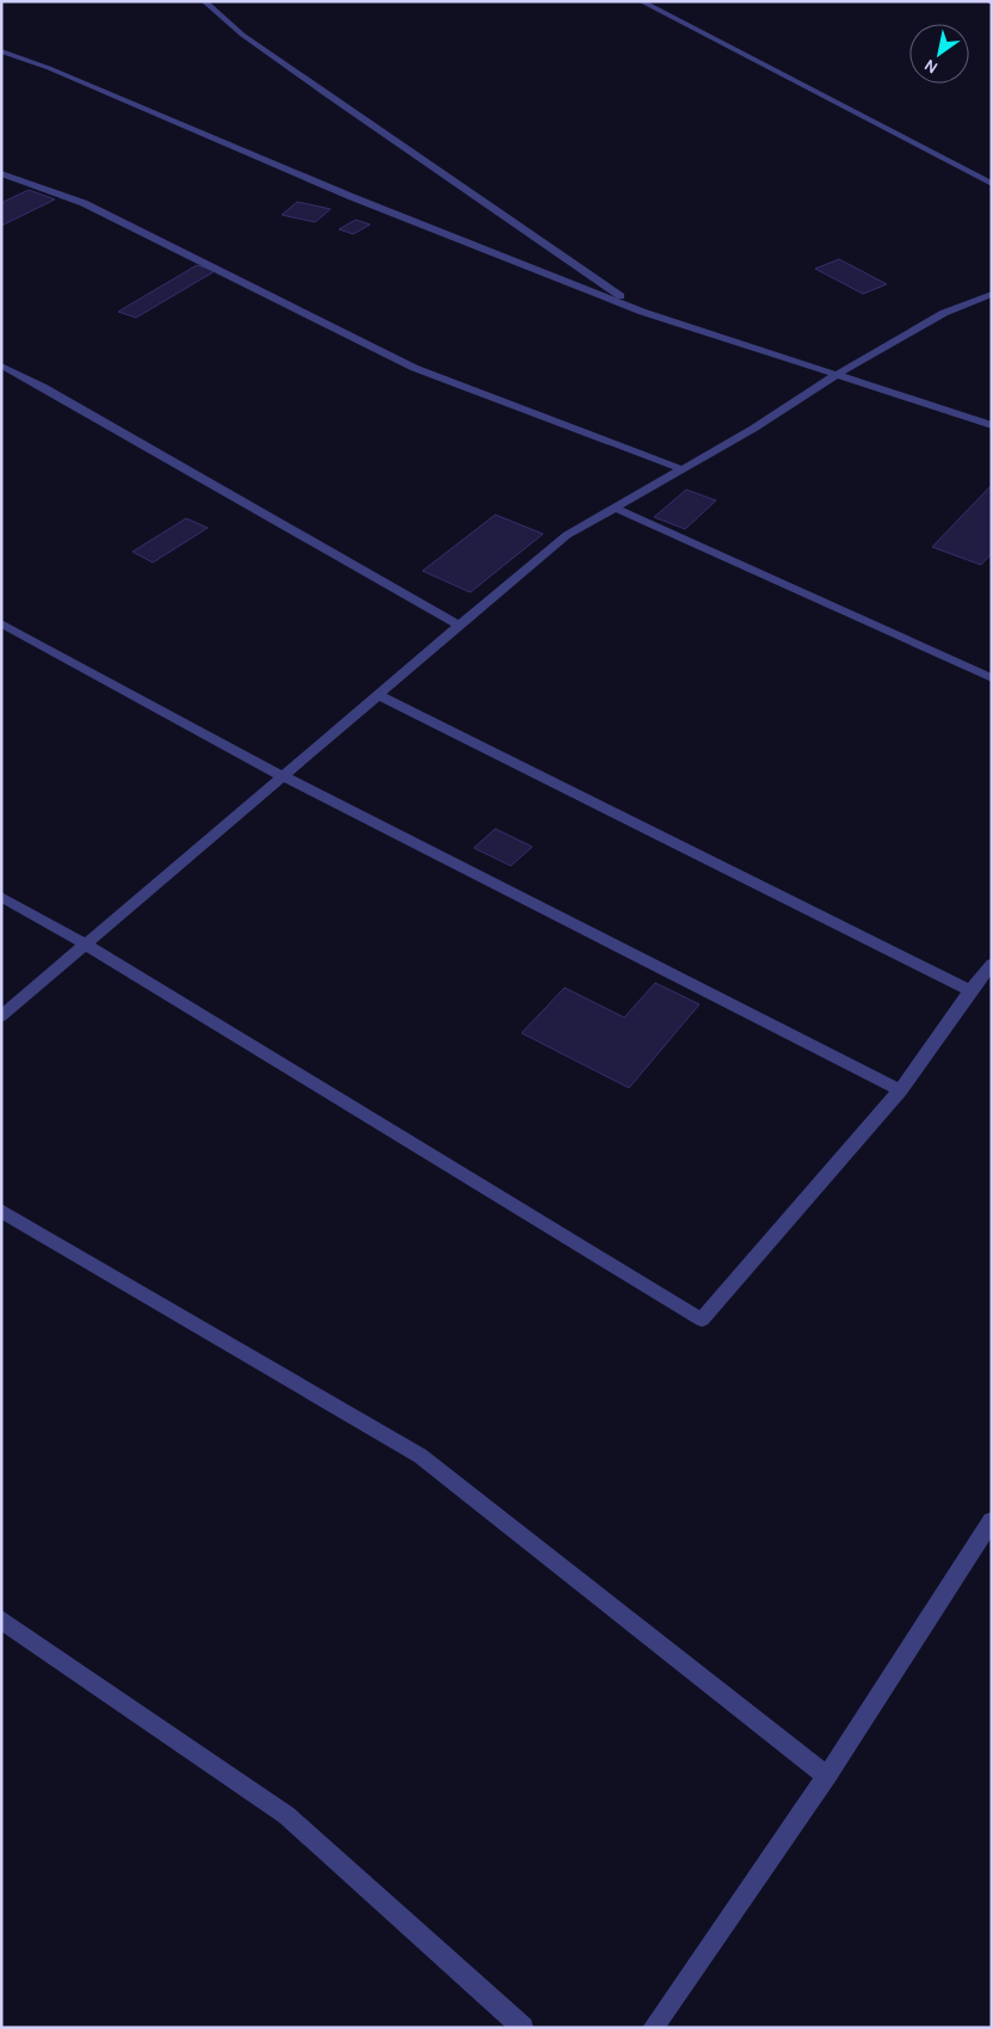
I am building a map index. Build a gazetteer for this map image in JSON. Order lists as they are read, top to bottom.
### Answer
{
  "north": "bottom left"
}
